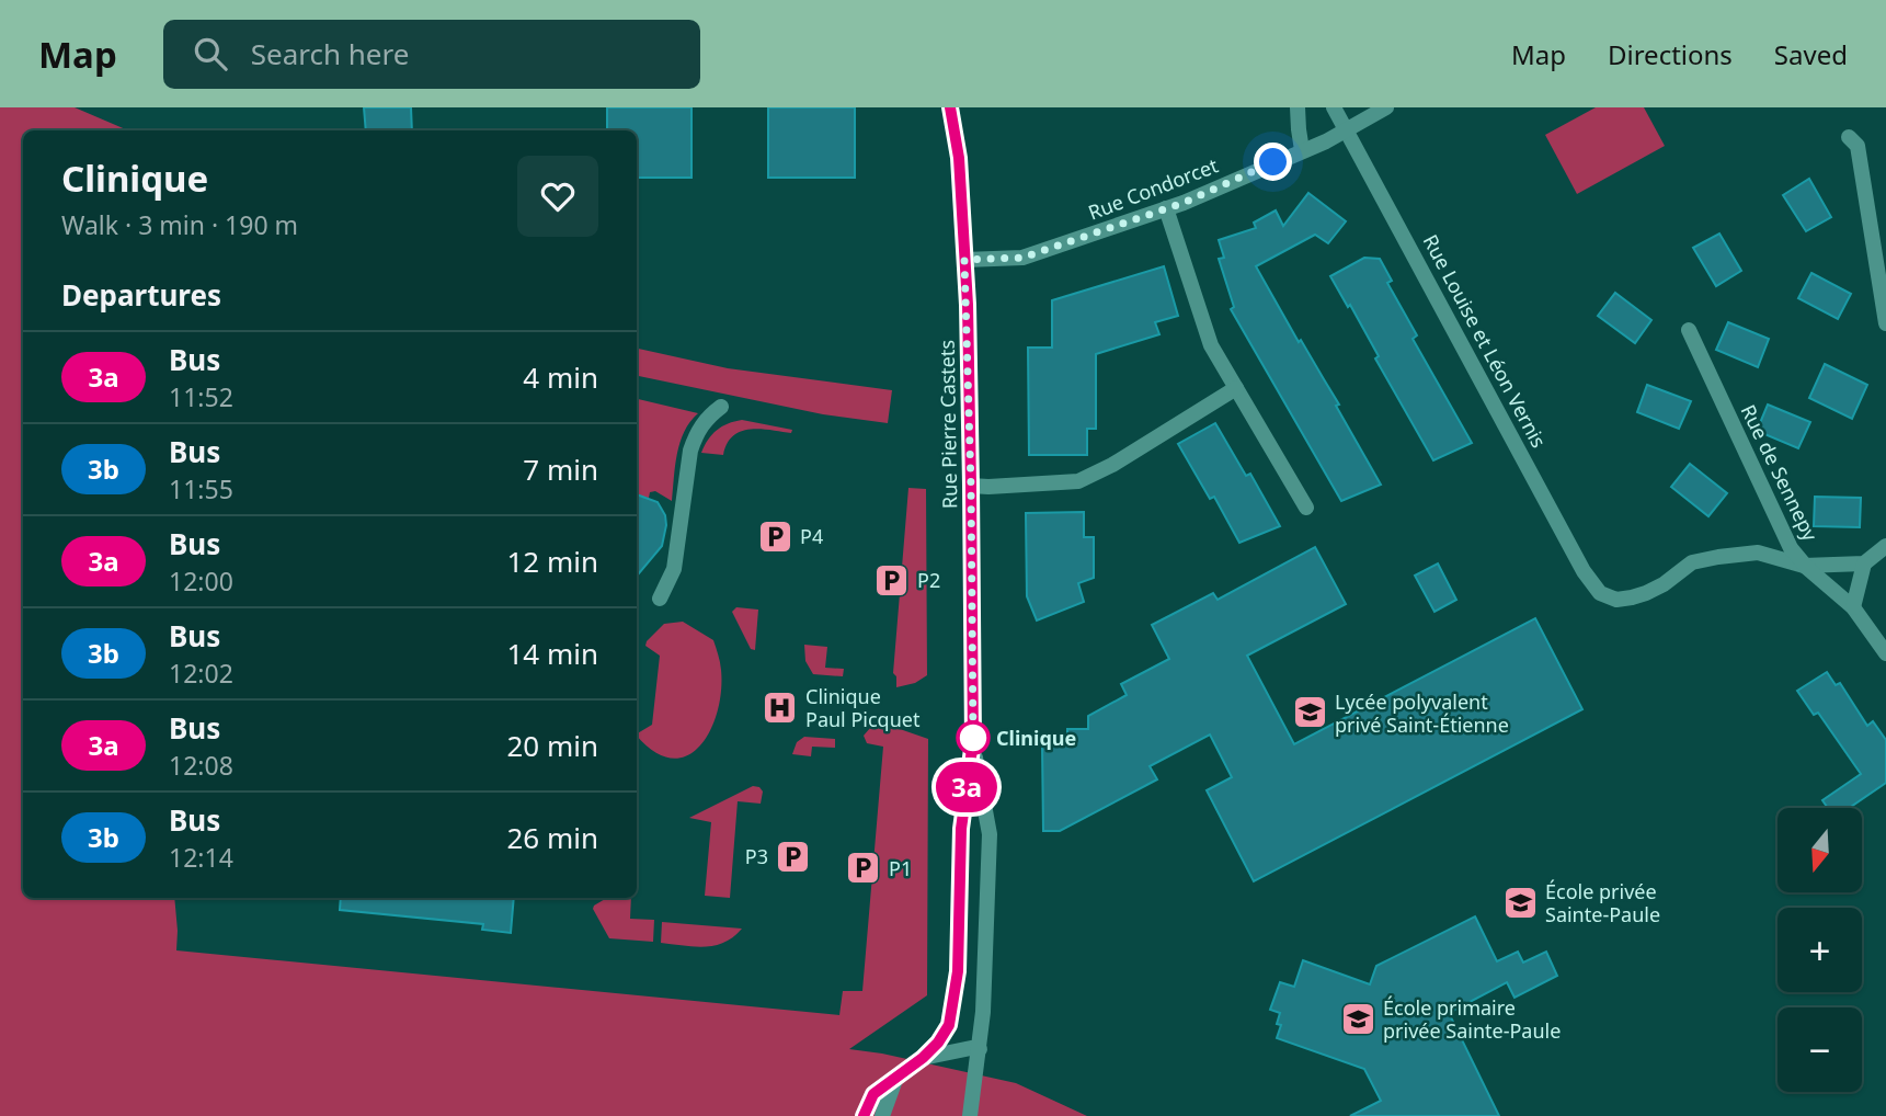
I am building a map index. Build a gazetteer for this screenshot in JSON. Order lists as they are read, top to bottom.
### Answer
{
  "streets": {
    "street": [
      "Rue Condorcet",
      "Rue Louise et Léon Vernis",
      "Rue Pierre Castets",
      "Rue de Sennepy"
    ]
  },
  "crossings": [
    ["Rue Condorcet", "Rue Louise et Léon Vernis"],
    ["Rue Condorcet", "Rue Pierre Castets"],
    ["Rue Louise et Léon Vernis", "Rue de Sennepy"]
  ],
  "places": {
    "parking": [
      "P4",
      "P2",
      "P3",
      "P1"
    ],
    "hospital": ["Clinique Paul Picquet"],
    "school or university": ["Lycée polyvalent privé Saint-Étienne", "École privée Sainte-Paule", "École primaire privée Sainte-Paule"],
    "other": ["Clinique"]
  },
  "lines": ["bus line 3a"],
  "north": "bottom",
  "page": {
    "header": "Map",
    "search": "Search here",
    "nav": ["Map", "Directions", "Saved"],
    "on_map": "3a",
    "heading": [
      ["Clinique", "Walk · 3 min · 190 m"],
      "Departures"
    ],
    "list": [
      {
        "mark": "3a",
        "name": "Bus",
        "note": "11:52",
        "value": "4 min"
      },
      {
        "mark": "3b",
        "name": "Bus",
        "note": "11:55",
        "value": "7 min"
      },
      {
        "mark": "3a",
        "name": "Bus",
        "note": "12:00",
        "value": "12 min"
      },
      {
        "mark": "3b",
        "name": "Bus",
        "note": "12:02",
        "value": "14 min"
      },
      {
        "mark": "3a",
        "name": "Bus",
        "note": "12:08",
        "value": "20 min"
      },
      {
        "mark": "3b",
        "name": "Bus",
        "note": "12:14",
        "value": "26 min"
      }
    ],
    "map_buttons": ["+", "−"]
  }
}
